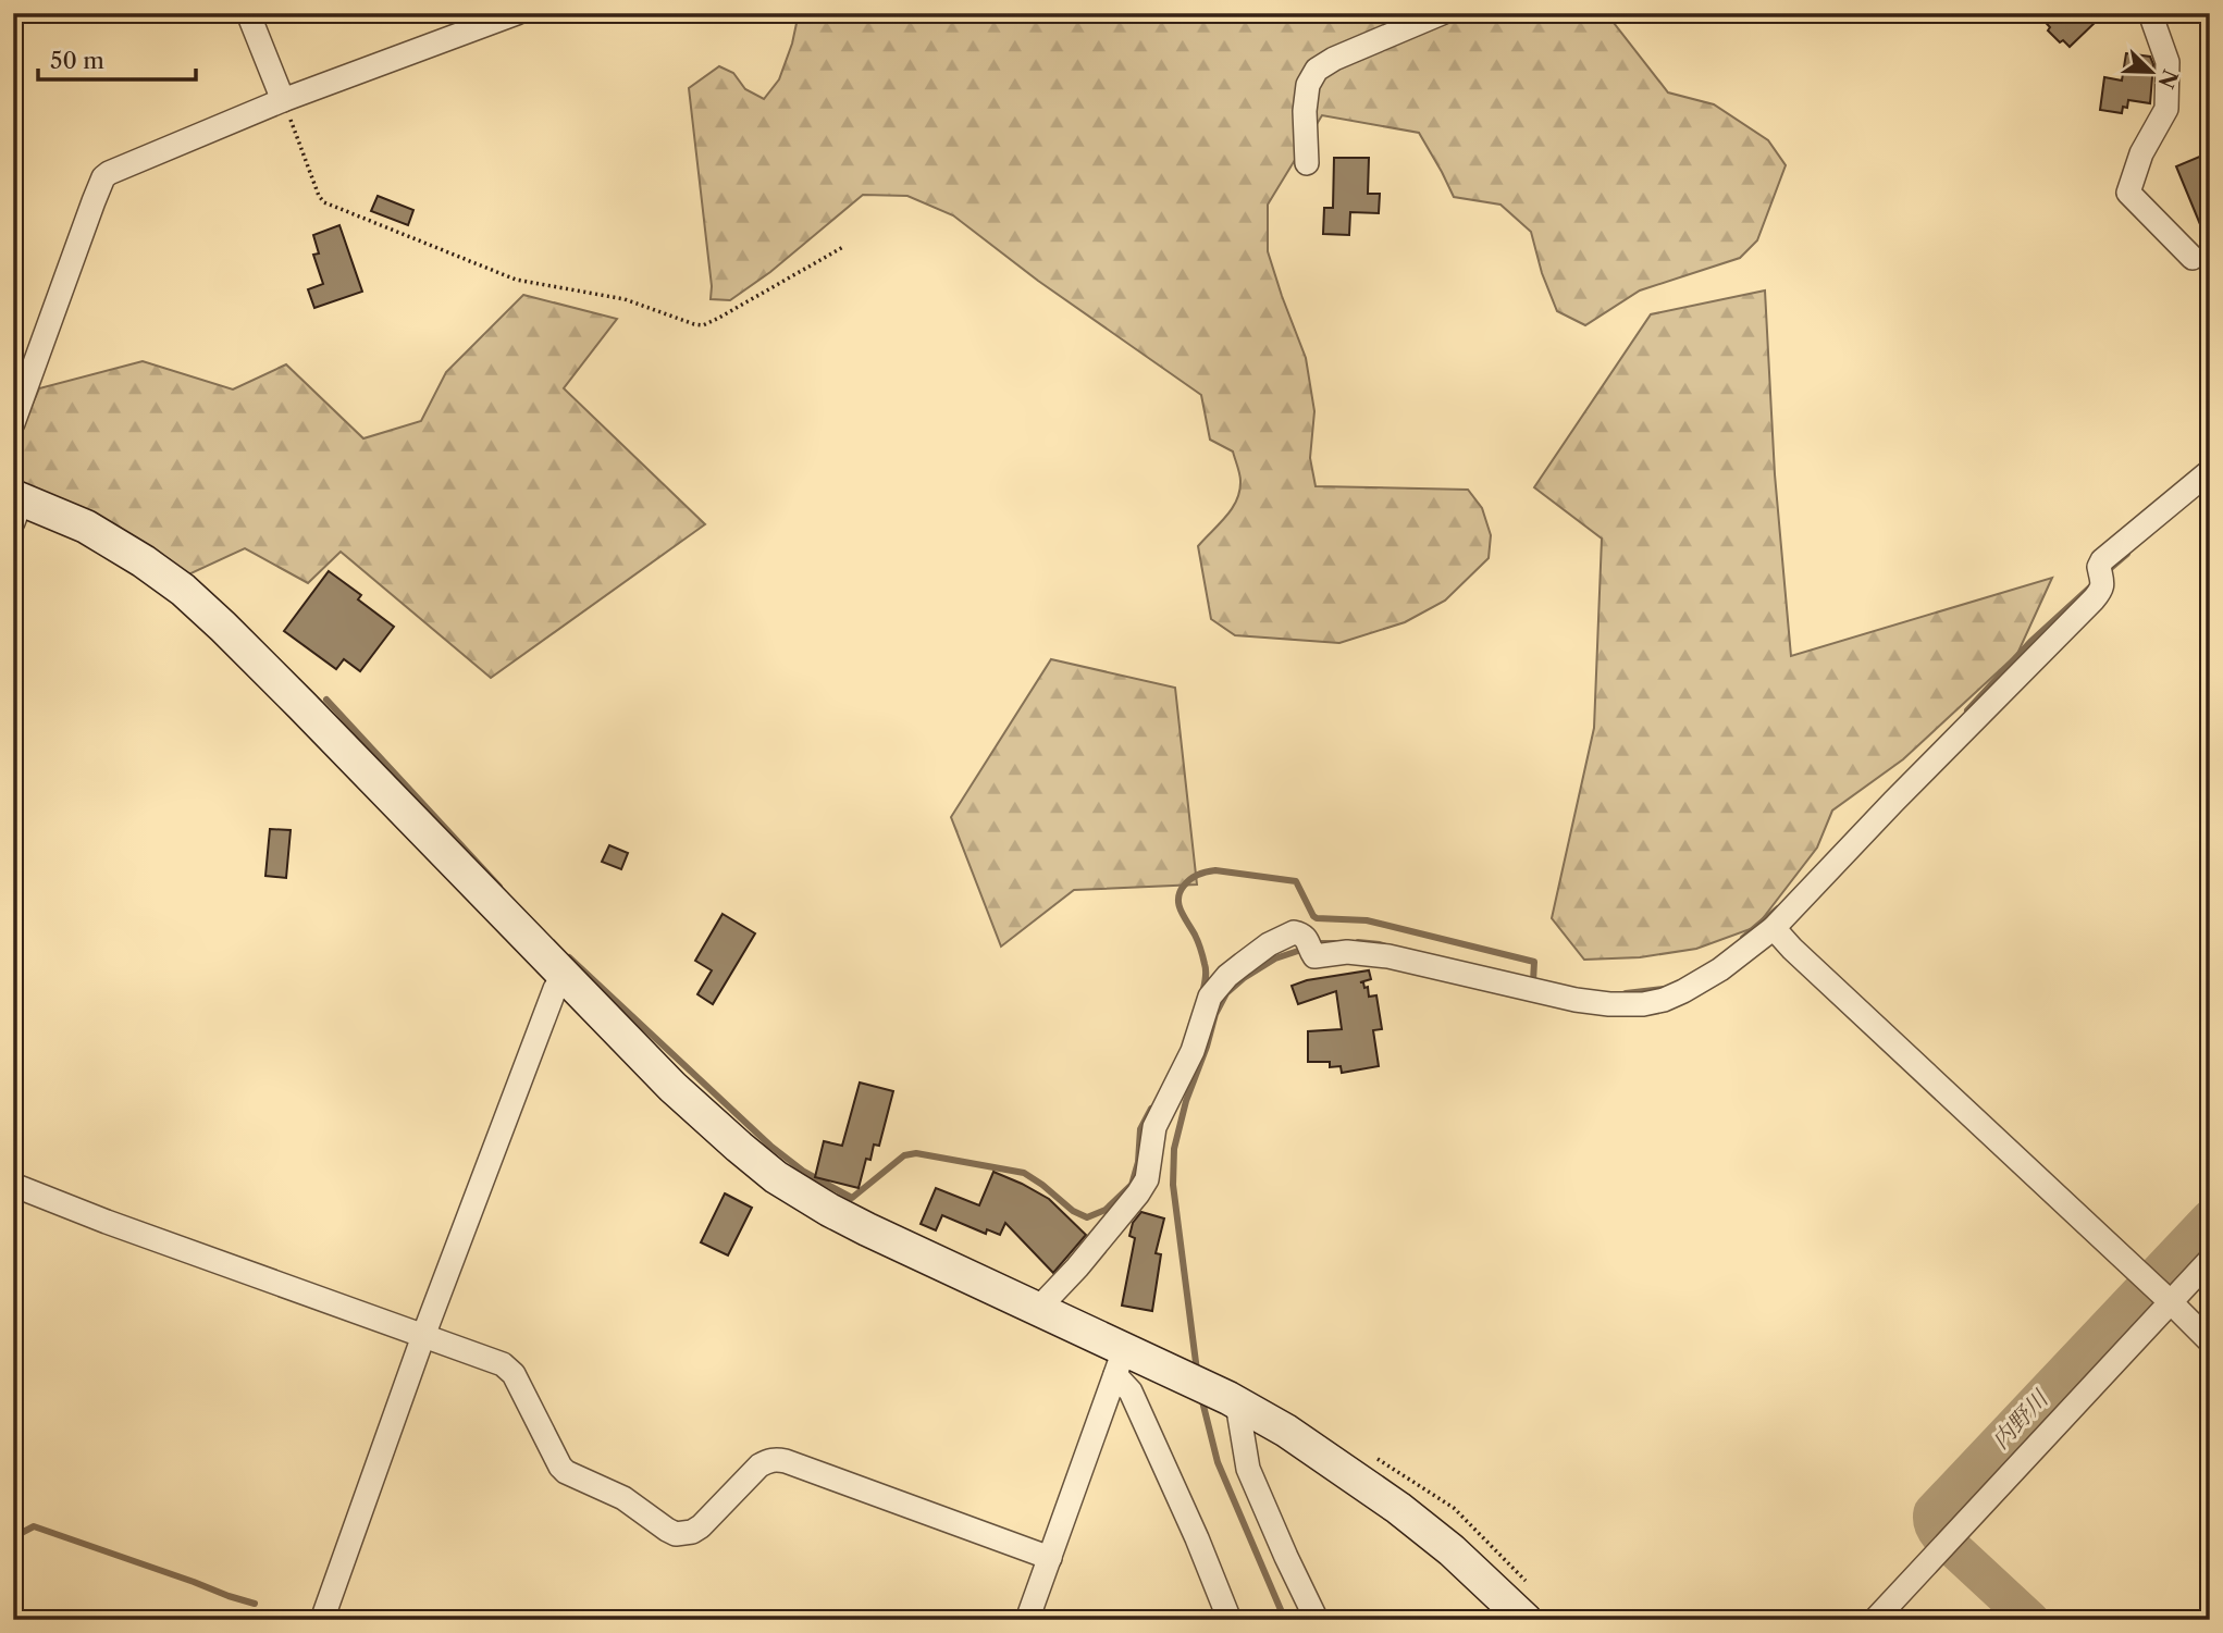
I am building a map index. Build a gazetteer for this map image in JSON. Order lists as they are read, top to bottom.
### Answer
{
  "water": ["内野川"],
  "scale_bar": "50 m",
  "north": "bottom right"
}
